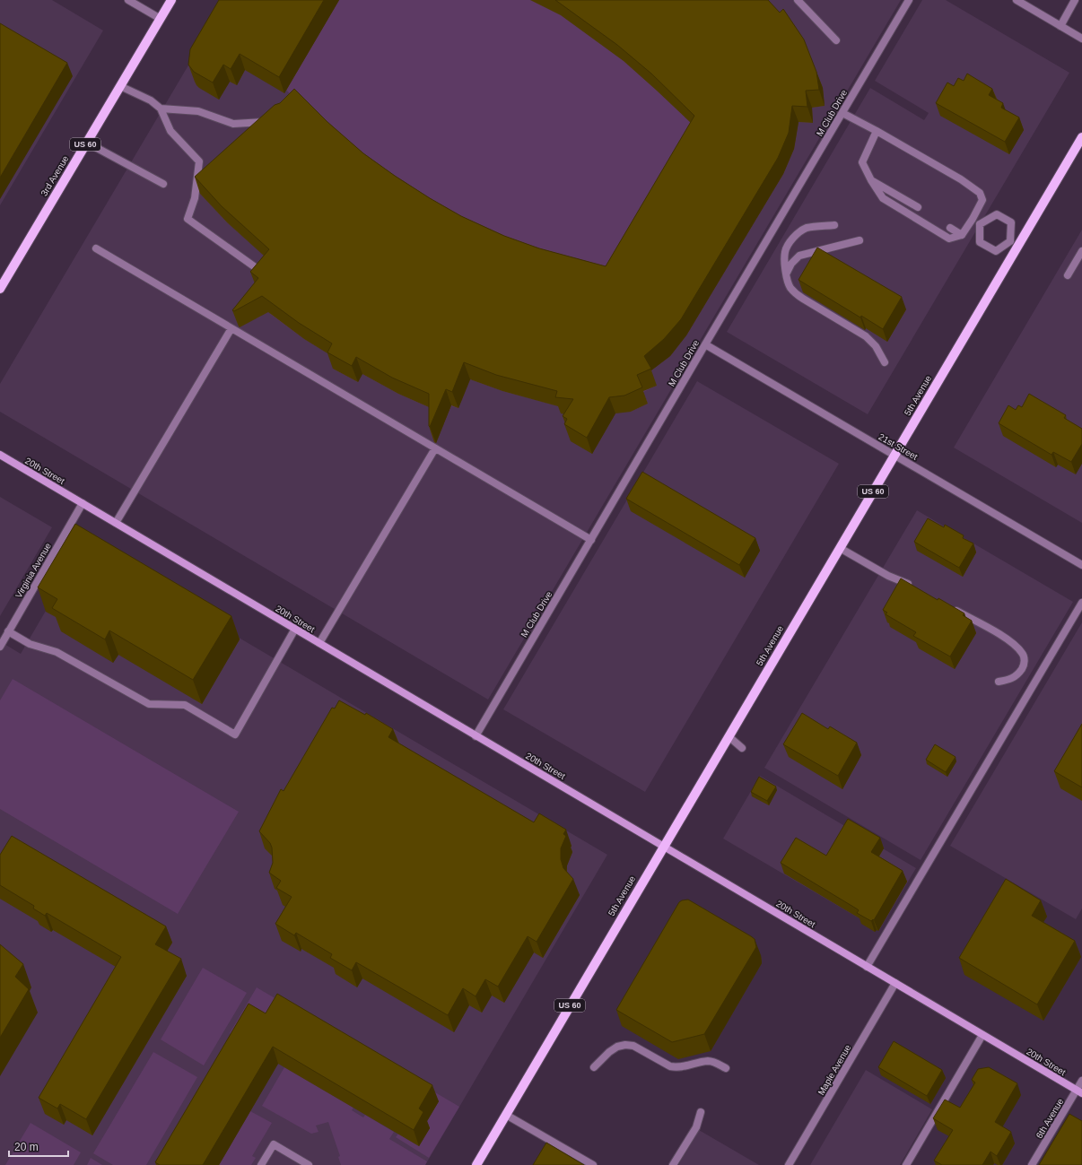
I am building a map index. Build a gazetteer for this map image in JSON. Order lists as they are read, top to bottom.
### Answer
{
  "streets": {
    "main road": [
      "US 60",
      "3rd Avenue",
      "5th Avenue",
      "20th Street"
    ],
    "street": [
      "M Club Drive",
      "21st Street",
      "Virginia Avenue",
      "Maple Avenue",
      "6th Avenue"
    ]
  },
  "crossings": [
    ["M Club Drive", "21st Street"],
    ["M Club Drive", "20th Street"],
    ["5th Avenue", "21st Street"],
    ["5th Avenue", "20th Street"],
    ["20th Street", "Virginia Avenue"],
    ["20th Street", "Maple Avenue"],
    ["20th Street", "6th Avenue"]
  ],
  "scale_bar": "20 m"
}
